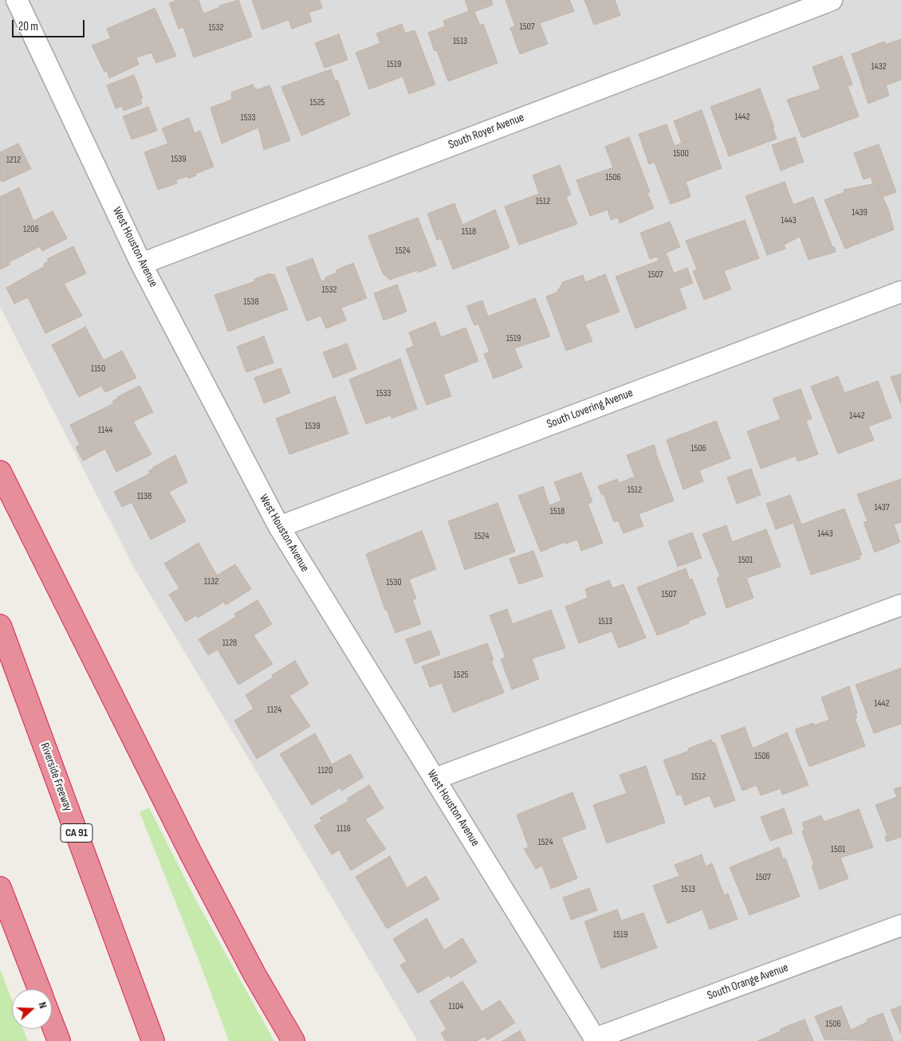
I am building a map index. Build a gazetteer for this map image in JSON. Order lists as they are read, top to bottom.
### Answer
{
  "streets": {
    "highway": ["Riverside Freeway", "CA 91"],
    "street": [
      "South Royer Avenue",
      "West Houston Avenue",
      "South Lovering Avenue",
      "South Orange Avenue"
    ]
  },
  "crossings": [
    ["South Royer Avenue", "West Houston Avenue"],
    ["West Houston Avenue", "South Lovering Avenue"],
    ["West Houston Avenue", "South Orange Avenue"]
  ],
  "house_numbers": [
    "1507",
    "1532",
    "1513",
    "1519",
    "1432",
    "1525",
    "1442",
    "1533",
    "1500",
    "1539",
    "1212",
    "1506",
    "1512",
    "1439",
    "1443",
    "1206",
    "1518",
    "1524",
    "1507",
    "1532",
    "1538",
    "1519",
    "1150",
    "1533",
    "1442",
    "1539",
    "1144",
    "1506",
    "1512",
    "1138",
    "1437",
    "1518",
    "1443",
    "1524",
    "1501",
    "1132",
    "1530",
    "1507",
    "1513",
    "1128",
    "1525",
    "1442",
    "1124",
    "1506",
    "1120",
    "1512",
    "1116",
    "1524",
    "1501",
    "1507",
    "1513",
    "1519",
    "1104",
    "1506"
  ],
  "scale_bar": "20 m",
  "north": "right"
}
